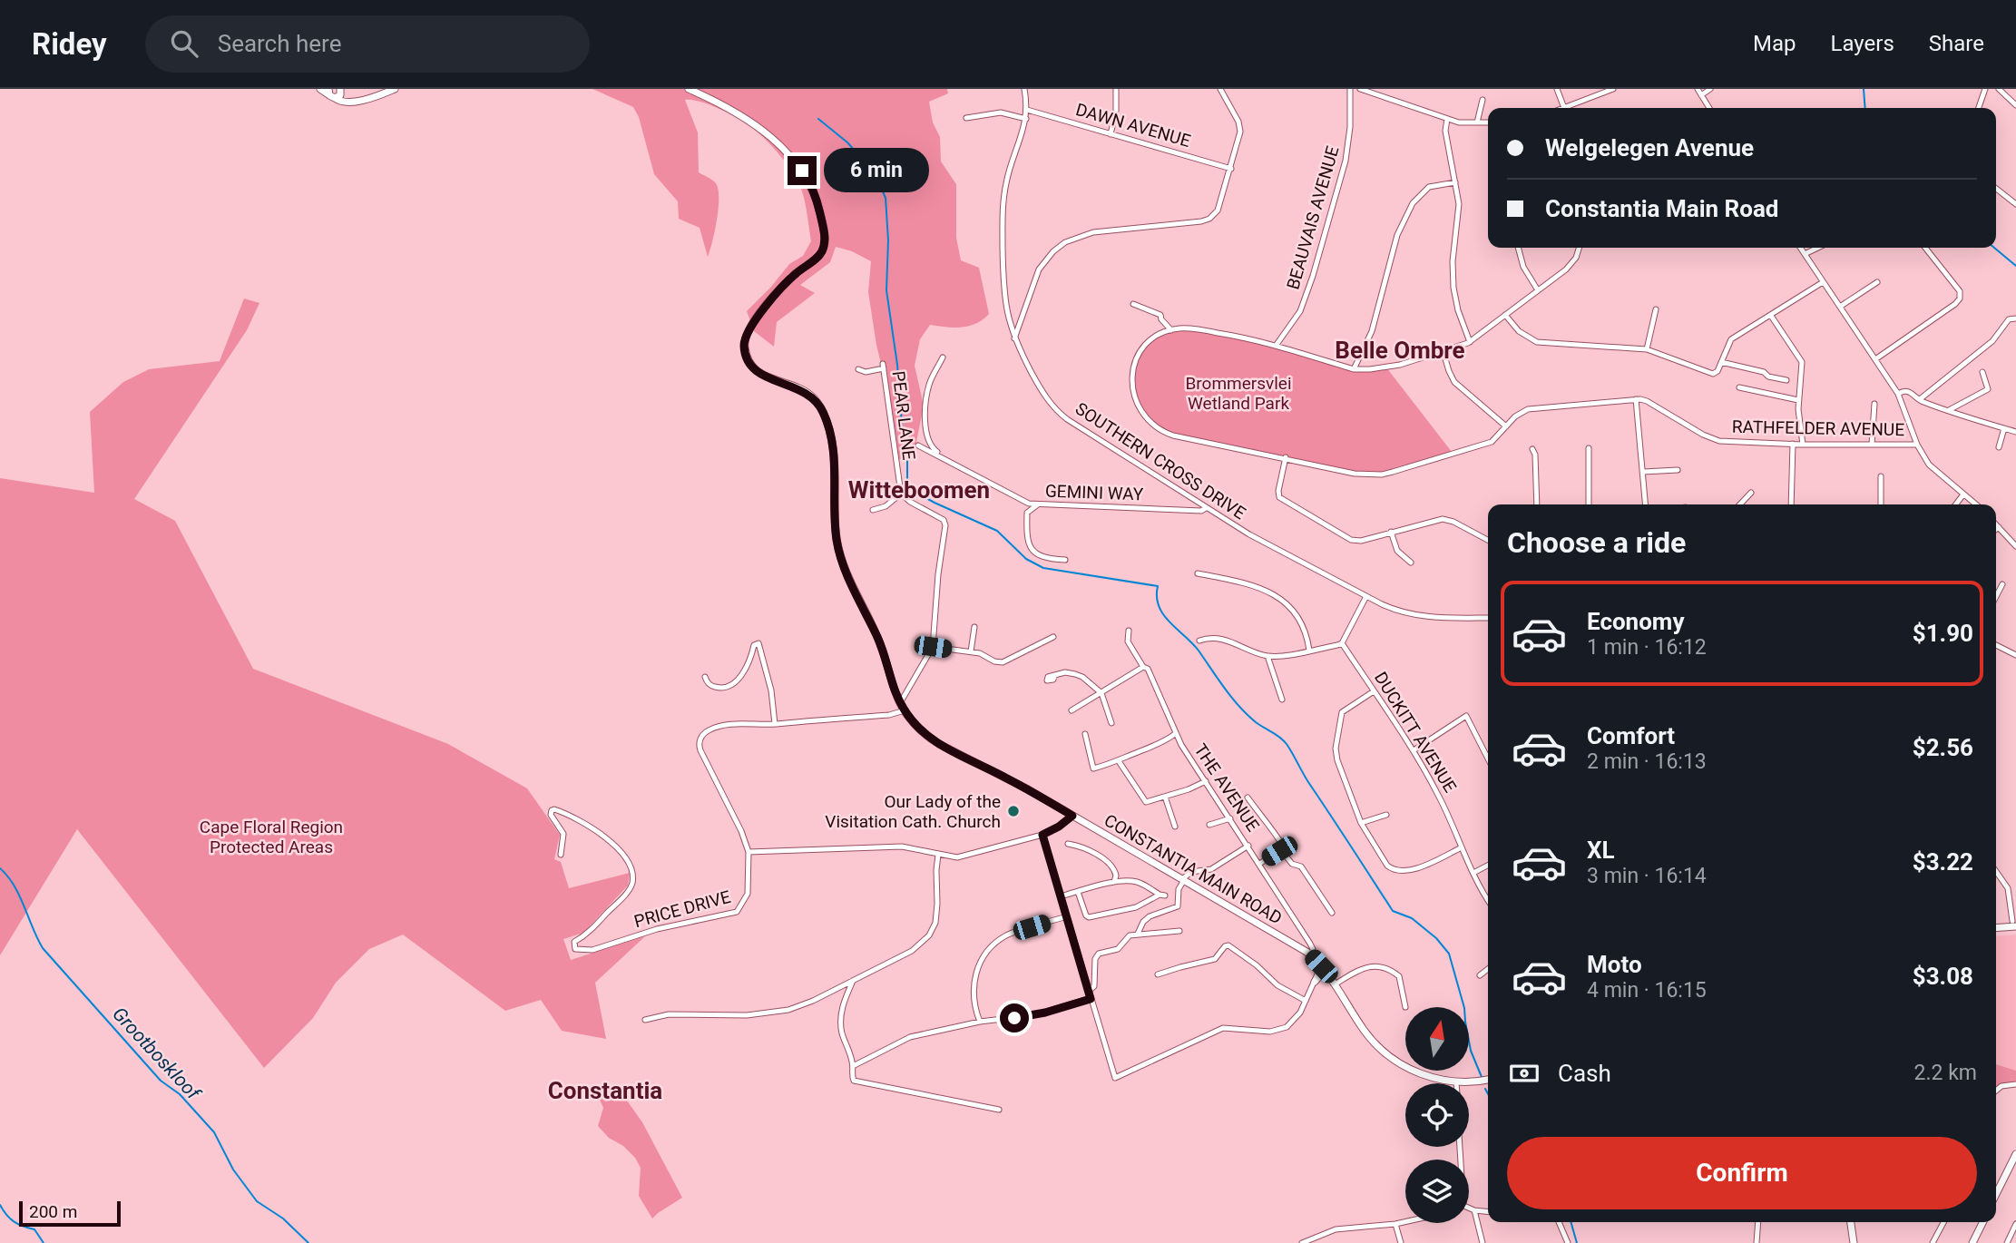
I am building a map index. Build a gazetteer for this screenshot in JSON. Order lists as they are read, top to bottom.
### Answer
{
  "streets": {
    "main road": ["CONSTANTIA MAIN ROAD"],
    "street": [
      "DAWN AVENUE",
      "BEAUVAIS AVENUE",
      "PEAR LANE",
      "RATHFELDER AVENUE",
      "SOUTHERN CROSS DRIVE",
      "GEMINI WAY",
      "DUCKITT AVENUE",
      "THE AVENUE",
      "PRICE DRIVE"
    ]
  },
  "crossings": [
    ["DAWN AVENUE", "SOUTHERN CROSS DRIVE"],
    ["SOUTHERN CROSS DRIVE", "GEMINI WAY"],
    ["THE AVENUE", "CONSTANTIA MAIN ROAD"]
  ],
  "districts": ["Belle Ombre", "Witteboomen", "Constantia"],
  "water": ["Grootboskloof"],
  "parks": ["Brommersvlei Wetland Park", "Cape Floral Region Protected Areas"],
  "places": ["Our Lady of the Visitation Cath. Church"],
  "scale_bar": "200 m",
  "north": "top",
  "page": {
    "header": "Ridey",
    "search": "Search here",
    "nav": ["Map", "Layers", "Share"],
    "banner": ["Welgelegen Avenue", "Constantia Main Road"],
    "bubble": "6 min",
    "heading": "Choose a ride",
    "list": [
      {
        "name": "Economy",
        "note": "1 min · 16:12",
        "value": "$1.90"
      },
      {
        "name": "Comfort",
        "note": "2 min · 16:13",
        "value": "$2.56"
      },
      {
        "name": "XL",
        "note": "3 min · 16:14",
        "value": "$3.22"
      },
      {
        "name": "Moto",
        "note": "4 min · 16:15",
        "value": "$3.08"
      }
    ],
    "pay": ["Cash", "2.2 km"],
    "buttons": "Confirm",
    "scale": "200 m"
  }
}
